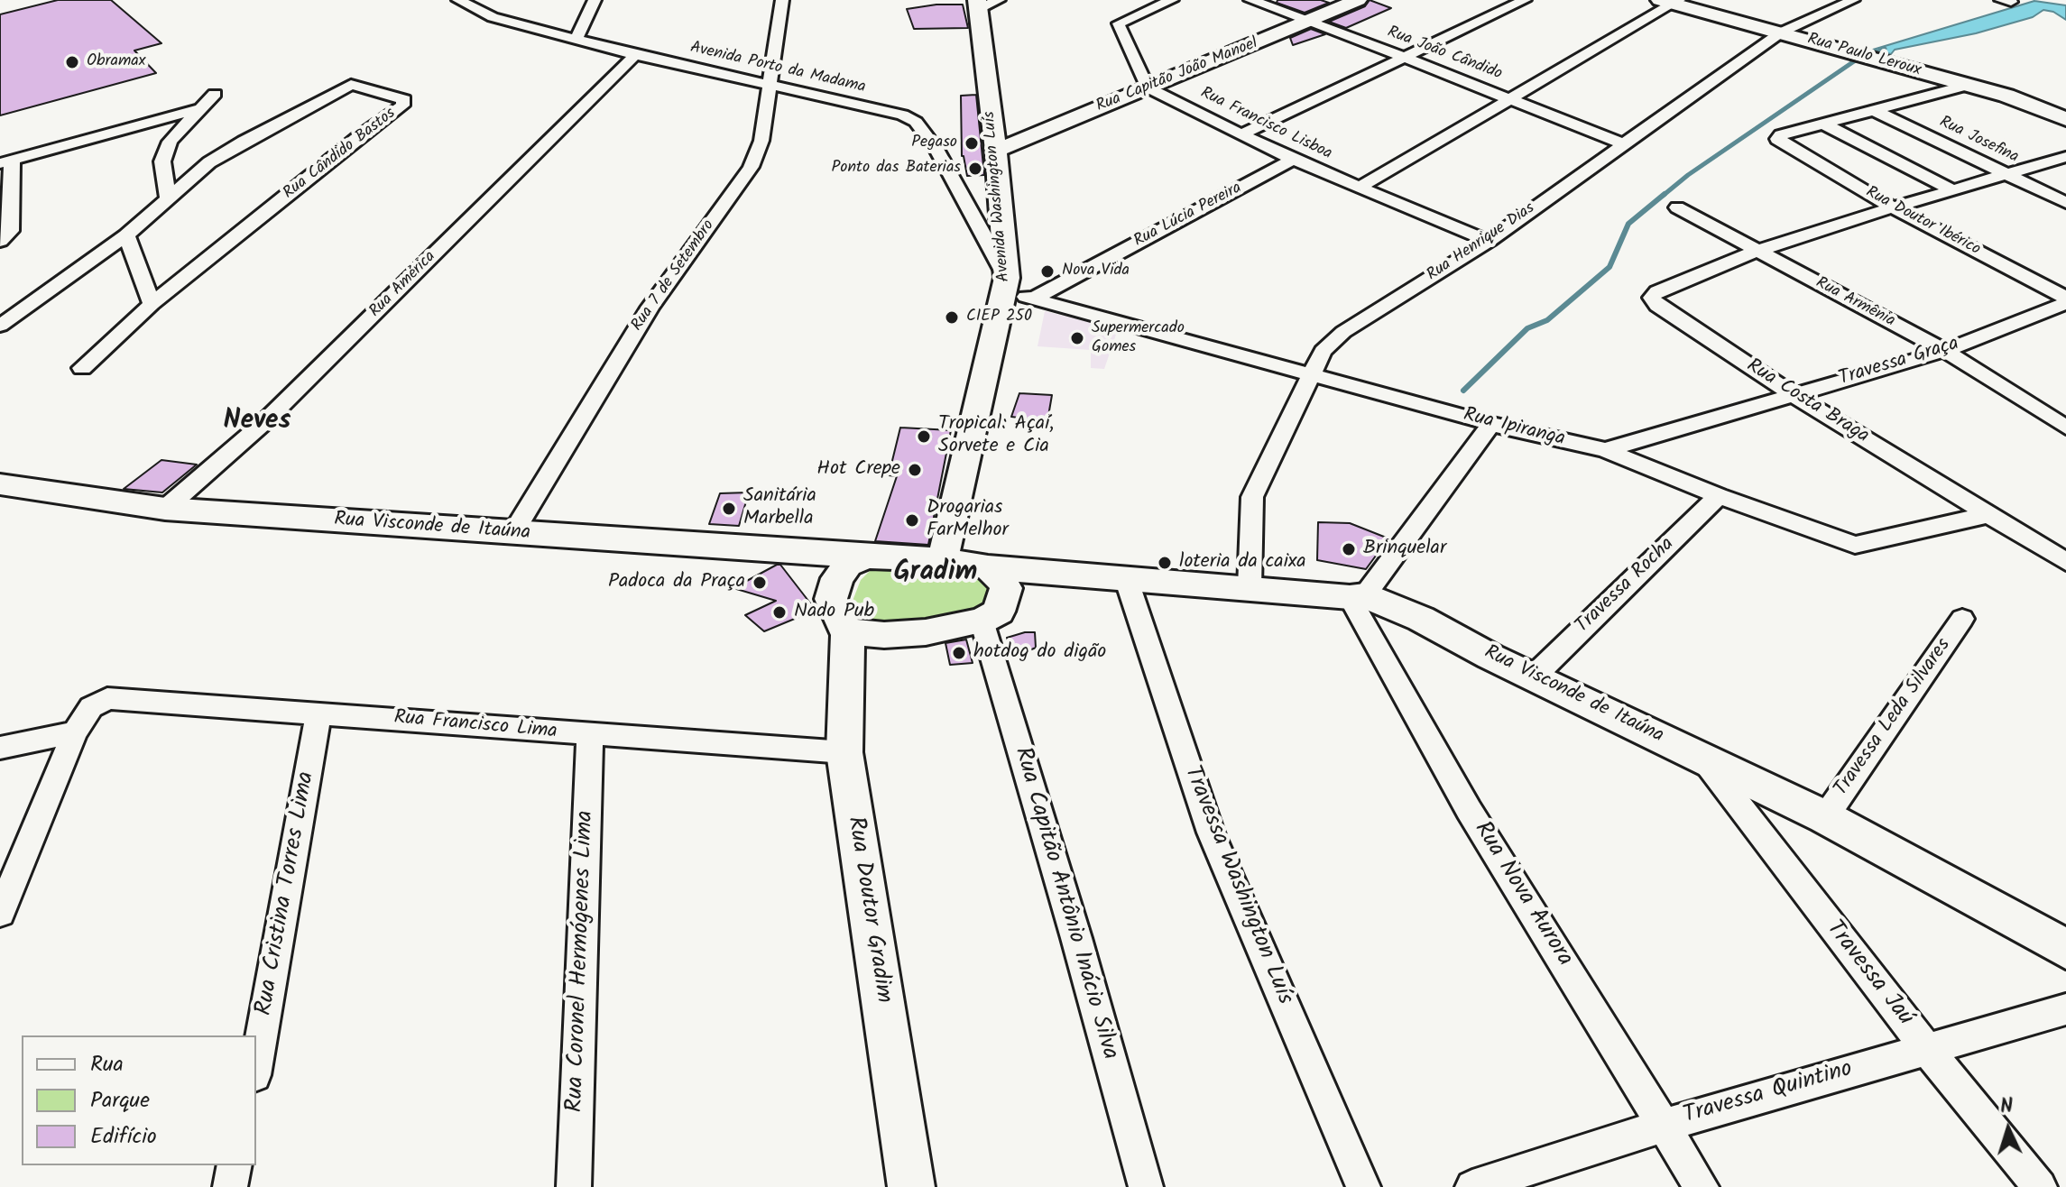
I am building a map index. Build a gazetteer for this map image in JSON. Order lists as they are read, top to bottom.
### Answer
{
  "streets": {
    "main road": [
      "Rua Paulo Leroux",
      "Rua Capitão João Manoel",
      "Avenida Washington Luís",
      "Rua Visconde de Itaúna",
      "Rua Doutor Gradim"
    ],
    "street": [
      "Rua João Cândido",
      "Avenida Porto da Madama",
      "Rua Francisco Lisboa",
      "Rua Josefina",
      "Rua Cândido Bastos",
      "Rua Lúcia Pereira",
      "Rua Doutor Ibérico",
      "Rua Henrique Dias",
      "Rua 7 de Setembro",
      "Rua América",
      "Rua Armênia",
      "Travessa Graça",
      "Rua Costa Braga",
      "Rua Ipiranga",
      "Travessa Rocha",
      "Travessa Leda Silvares",
      "Rua Francisco Lima",
      "Travessa Washington Luís",
      "Rua Cristina Torres Lima",
      "Rua Nova Aurora",
      "Rua Capitão Antônio Inácio Silva",
      "Rua Coronel Hermógenes Lima",
      "Travessa Jaú",
      "Travessa Quintino"
    ]
  },
  "crossings": [
    ["Rua João Cândido", "Rua Capitão João Manoel"],
    ["Rua João Cândido", "Rua Henrique Dias"],
    ["Rua Paulo Leroux", "Rua Henrique Dias"],
    ["Avenida Porto da Madama", "Avenida Washington Luís"],
    ["Avenida Porto da Madama", "Rua 7 de Setembro"],
    ["Avenida Porto da Madama", "Rua América"],
    ["Rua Capitão João Manoel", "Rua Francisco Lisboa"],
    ["Rua Capitão João Manoel", "Avenida Washington Luís"],
    ["Rua Francisco Lisboa", "Rua Lúcia Pereira"],
    ["Rua Francisco Lisboa", "Rua Henrique Dias"],
    ["Avenida Washington Luís", "Rua Visconde de Itaúna"],
    ["Rua Lúcia Pereira", "Rua Ipiranga"],
    ["Rua Doutor Ibérico", "Travessa Graça"],
    ["Rua Henrique Dias", "Rua Ipiranga"],
    ["Rua Henrique Dias", "Rua Visconde de Itaúna"],
    ["Rua 7 de Setembro", "Rua Visconde de Itaúna"],
    ["Rua América", "Rua Visconde de Itaúna"],
    ["Rua Armênia", "Travessa Graça"],
    ["Rua Armênia", "Rua Costa Braga"],
    ["Travessa Graça", "Rua Costa Braga"],
    ["Travessa Graça", "Rua Ipiranga"],
    ["Rua Costa Braga", "Rua Ipiranga"],
    ["Rua Ipiranga", "Travessa Rocha"],
    ["Rua Visconde de Itaúna", "Travessa Rocha"],
    ["Rua Visconde de Itaúna", "Travessa Leda Silvares"],
    ["Rua Visconde de Itaúna", "Travessa Washington Luís"],
    ["Rua Visconde de Itaúna", "Rua Nova Aurora"],
    ["Rua Visconde de Itaúna", "Travessa Jaú"],
    ["Rua Francisco Lima", "Rua Cristina Torres Lima"],
    ["Rua Francisco Lima", "Rua Doutor Gradim"],
    ["Rua Francisco Lima", "Rua Coronel Hermógenes Lima"],
    ["Rua Nova Aurora", "Travessa Quintino"],
    ["Travessa Jaú", "Travessa Quintino"]
  ],
  "districts": ["Neves", "Gradim"],
  "places": [
    "Obramax",
    "Pegaso",
    "Ponto das Baterias",
    "Nova Vida",
    "CIEP 250",
    "Supermercado Gomes",
    "Tropical: Açaí, Sorvete e Cia",
    "Hot Crepe",
    "Sanitária Marbella",
    "Drogarias FarMelhor",
    "Brinquelar",
    "loteria da caixa",
    "Padoca da Praça",
    "Nado Pub",
    "hotdog do digão"
  ],
  "legend": ["Rua", "Parque", "Edifício"],
  "north": "top"
}
